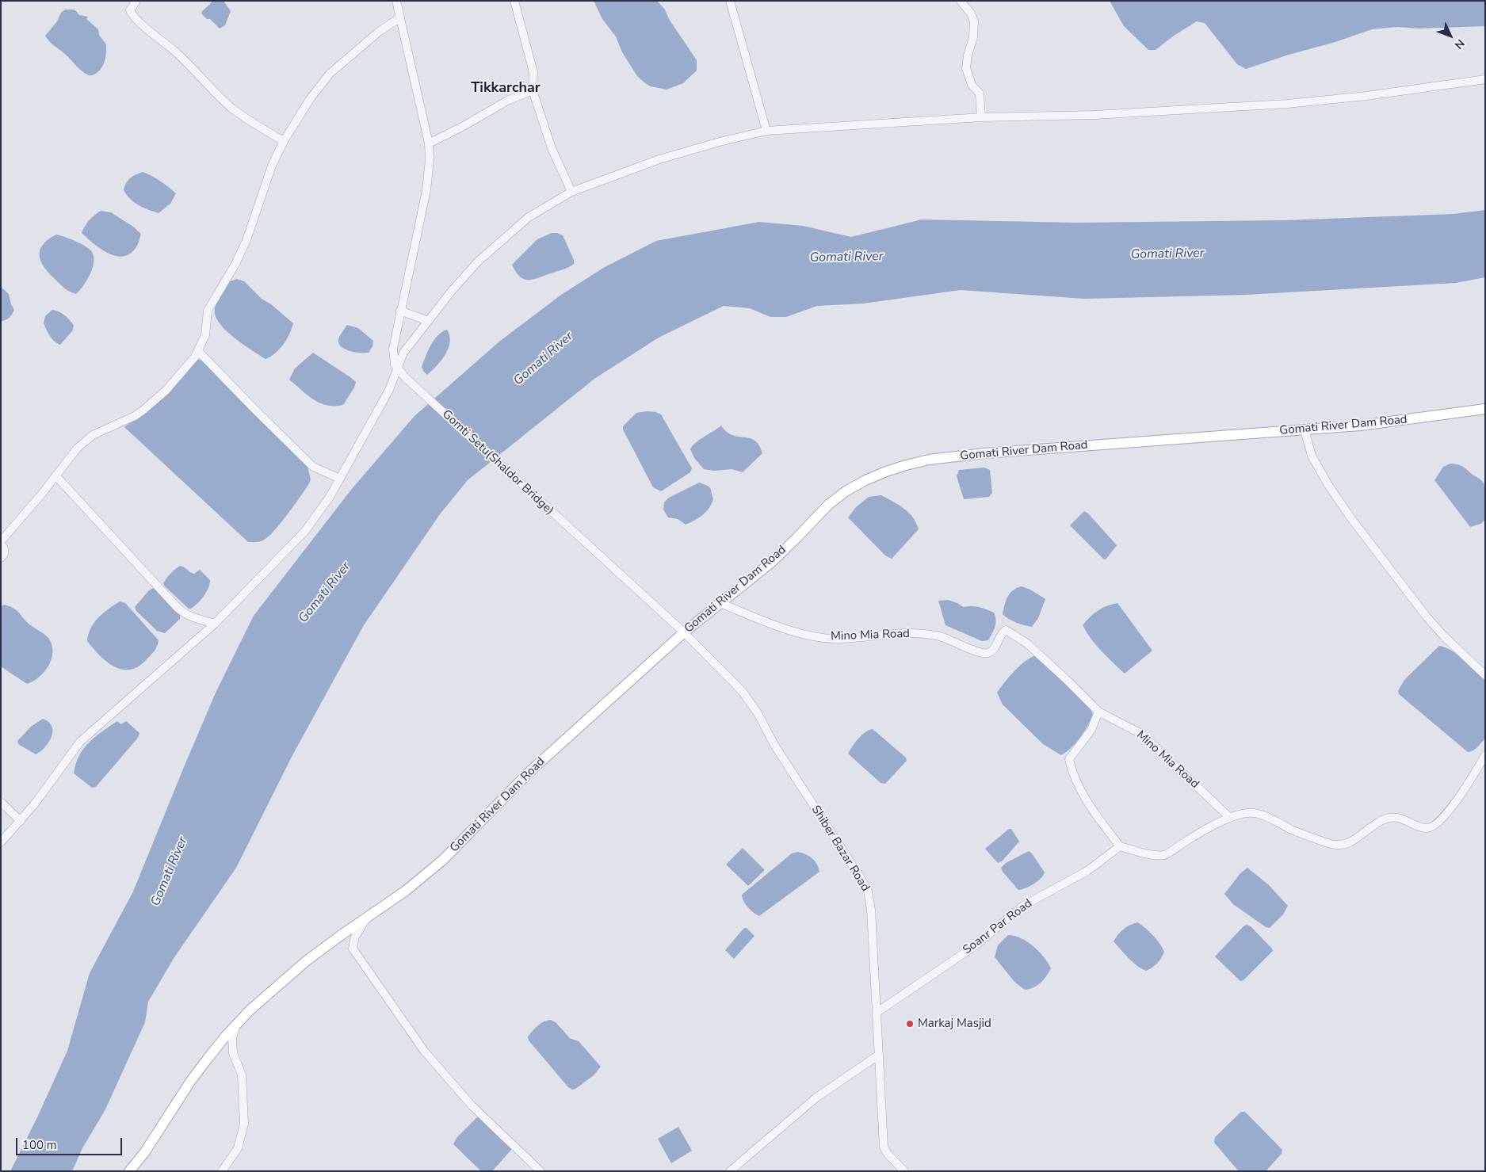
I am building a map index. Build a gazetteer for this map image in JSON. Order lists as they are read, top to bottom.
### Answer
{
  "streets": {
    "main road": ["Gomati River Dam Road"],
    "street": [
      "Gomti Setu(Shaldor Bridge)",
      "Mino Mia Road",
      "Shiber Bazar Road",
      "Soanr Par Road"
    ]
  },
  "crossings": [
    ["Gomati River Dam Road", "Gomti Setu(Shaldor Bridge)"],
    ["Gomati River Dam Road", "Mino Mia Road"],
    ["Gomati River Dam Road", "Shiber Bazar Road"],
    ["Gomti Setu(Shaldor Bridge)", "Shiber Bazar Road"],
    ["Shiber Bazar Road", "Soanr Par Road"]
  ],
  "districts": ["Tikkarchar"],
  "water": ["Gomati River"],
  "places": ["Markaj Masjid"],
  "scale_bar": "100 m",
  "north": "bottom right"
}
